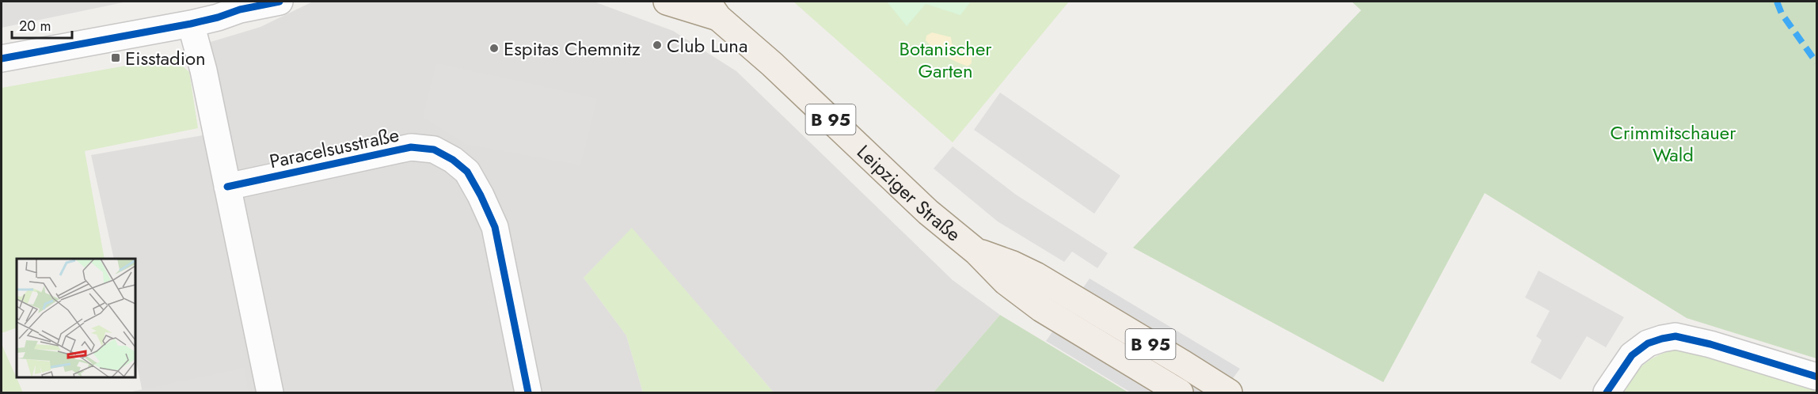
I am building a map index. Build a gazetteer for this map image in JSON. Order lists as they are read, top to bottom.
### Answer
{
  "streets": {
    "main road": ["B 95", "Leipziger Straße"],
    "street": ["Paracelsusstraße"]
  },
  "parks": ["Botanischer Garten", "Crimmitschauer Wald"],
  "places": {
    "other": ["Club Luna", "Espitas Chemnitz"],
    "transit": ["Eisstadion"]
  },
  "scale_bar": "20 m"
}
